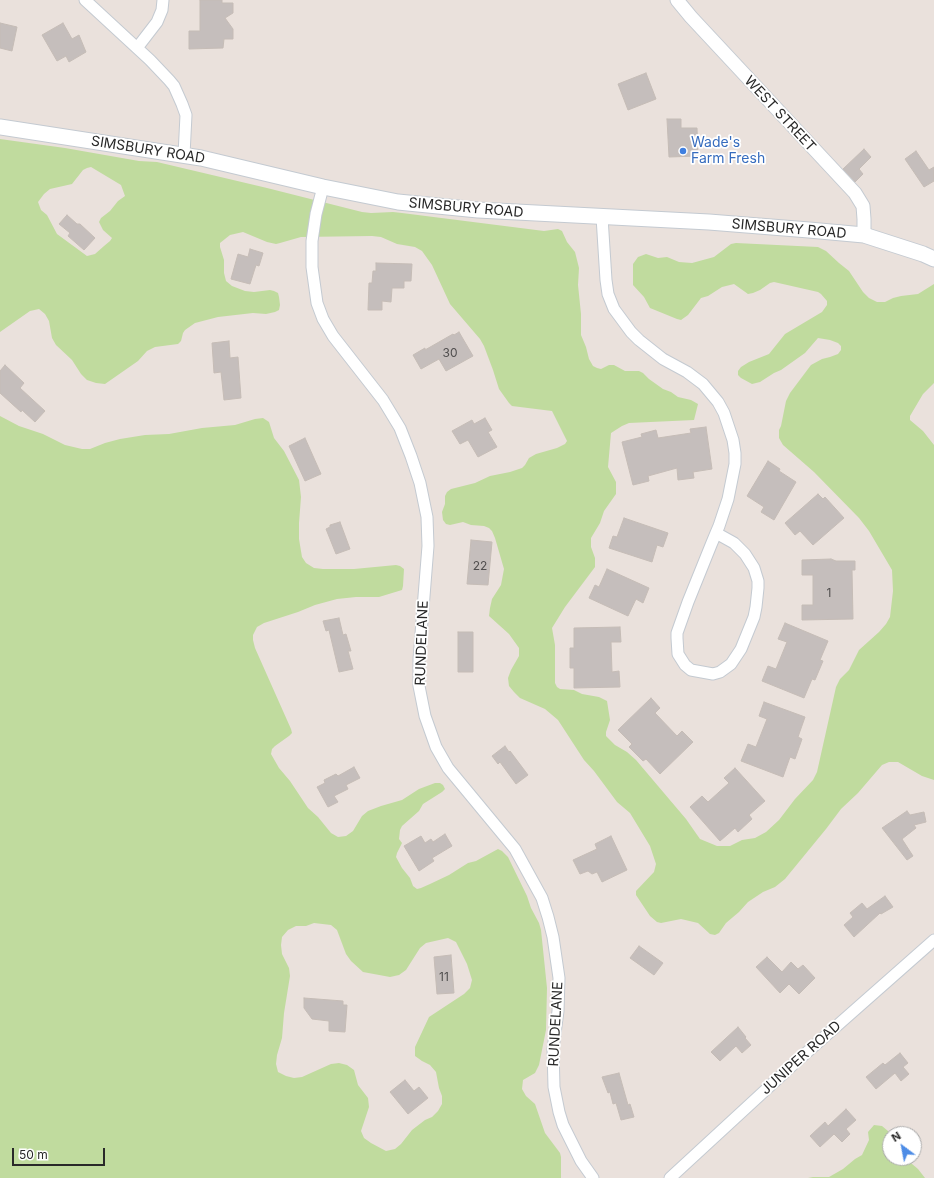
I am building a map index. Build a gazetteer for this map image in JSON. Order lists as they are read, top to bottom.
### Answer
{
  "streets": {
    "main road": ["SIMSBURY ROAD"],
    "street": ["WEST STREET", "RUNDELANE", "JUNIPER ROAD"]
  },
  "crossings": [
    ["WEST STREET", "SIMSBURY ROAD"],
    ["SIMSBURY ROAD", "RUNDELANE"]
  ],
  "places": ["Wade's Farm Fresh"],
  "house_numbers": [
    "30",
    "22",
    "1",
    "11"
  ],
  "scale_bar": "50 m",
  "north": "top left"
}
